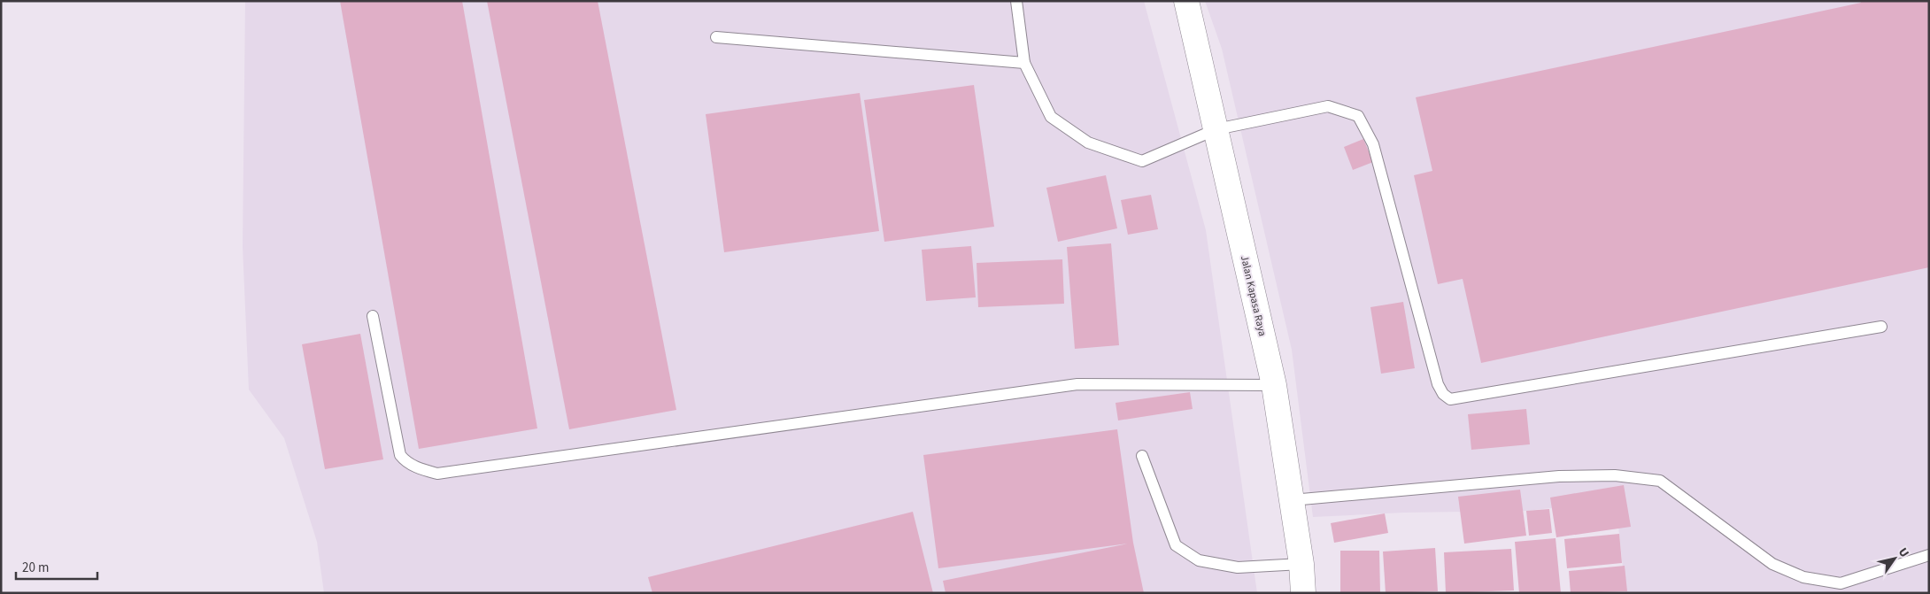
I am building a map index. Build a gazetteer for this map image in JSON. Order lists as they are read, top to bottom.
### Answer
{
  "streets": {
    "main road": ["Jalan Kapasa Raya"]
  },
  "scale_bar": "20 m",
  "north": "top right"
}
